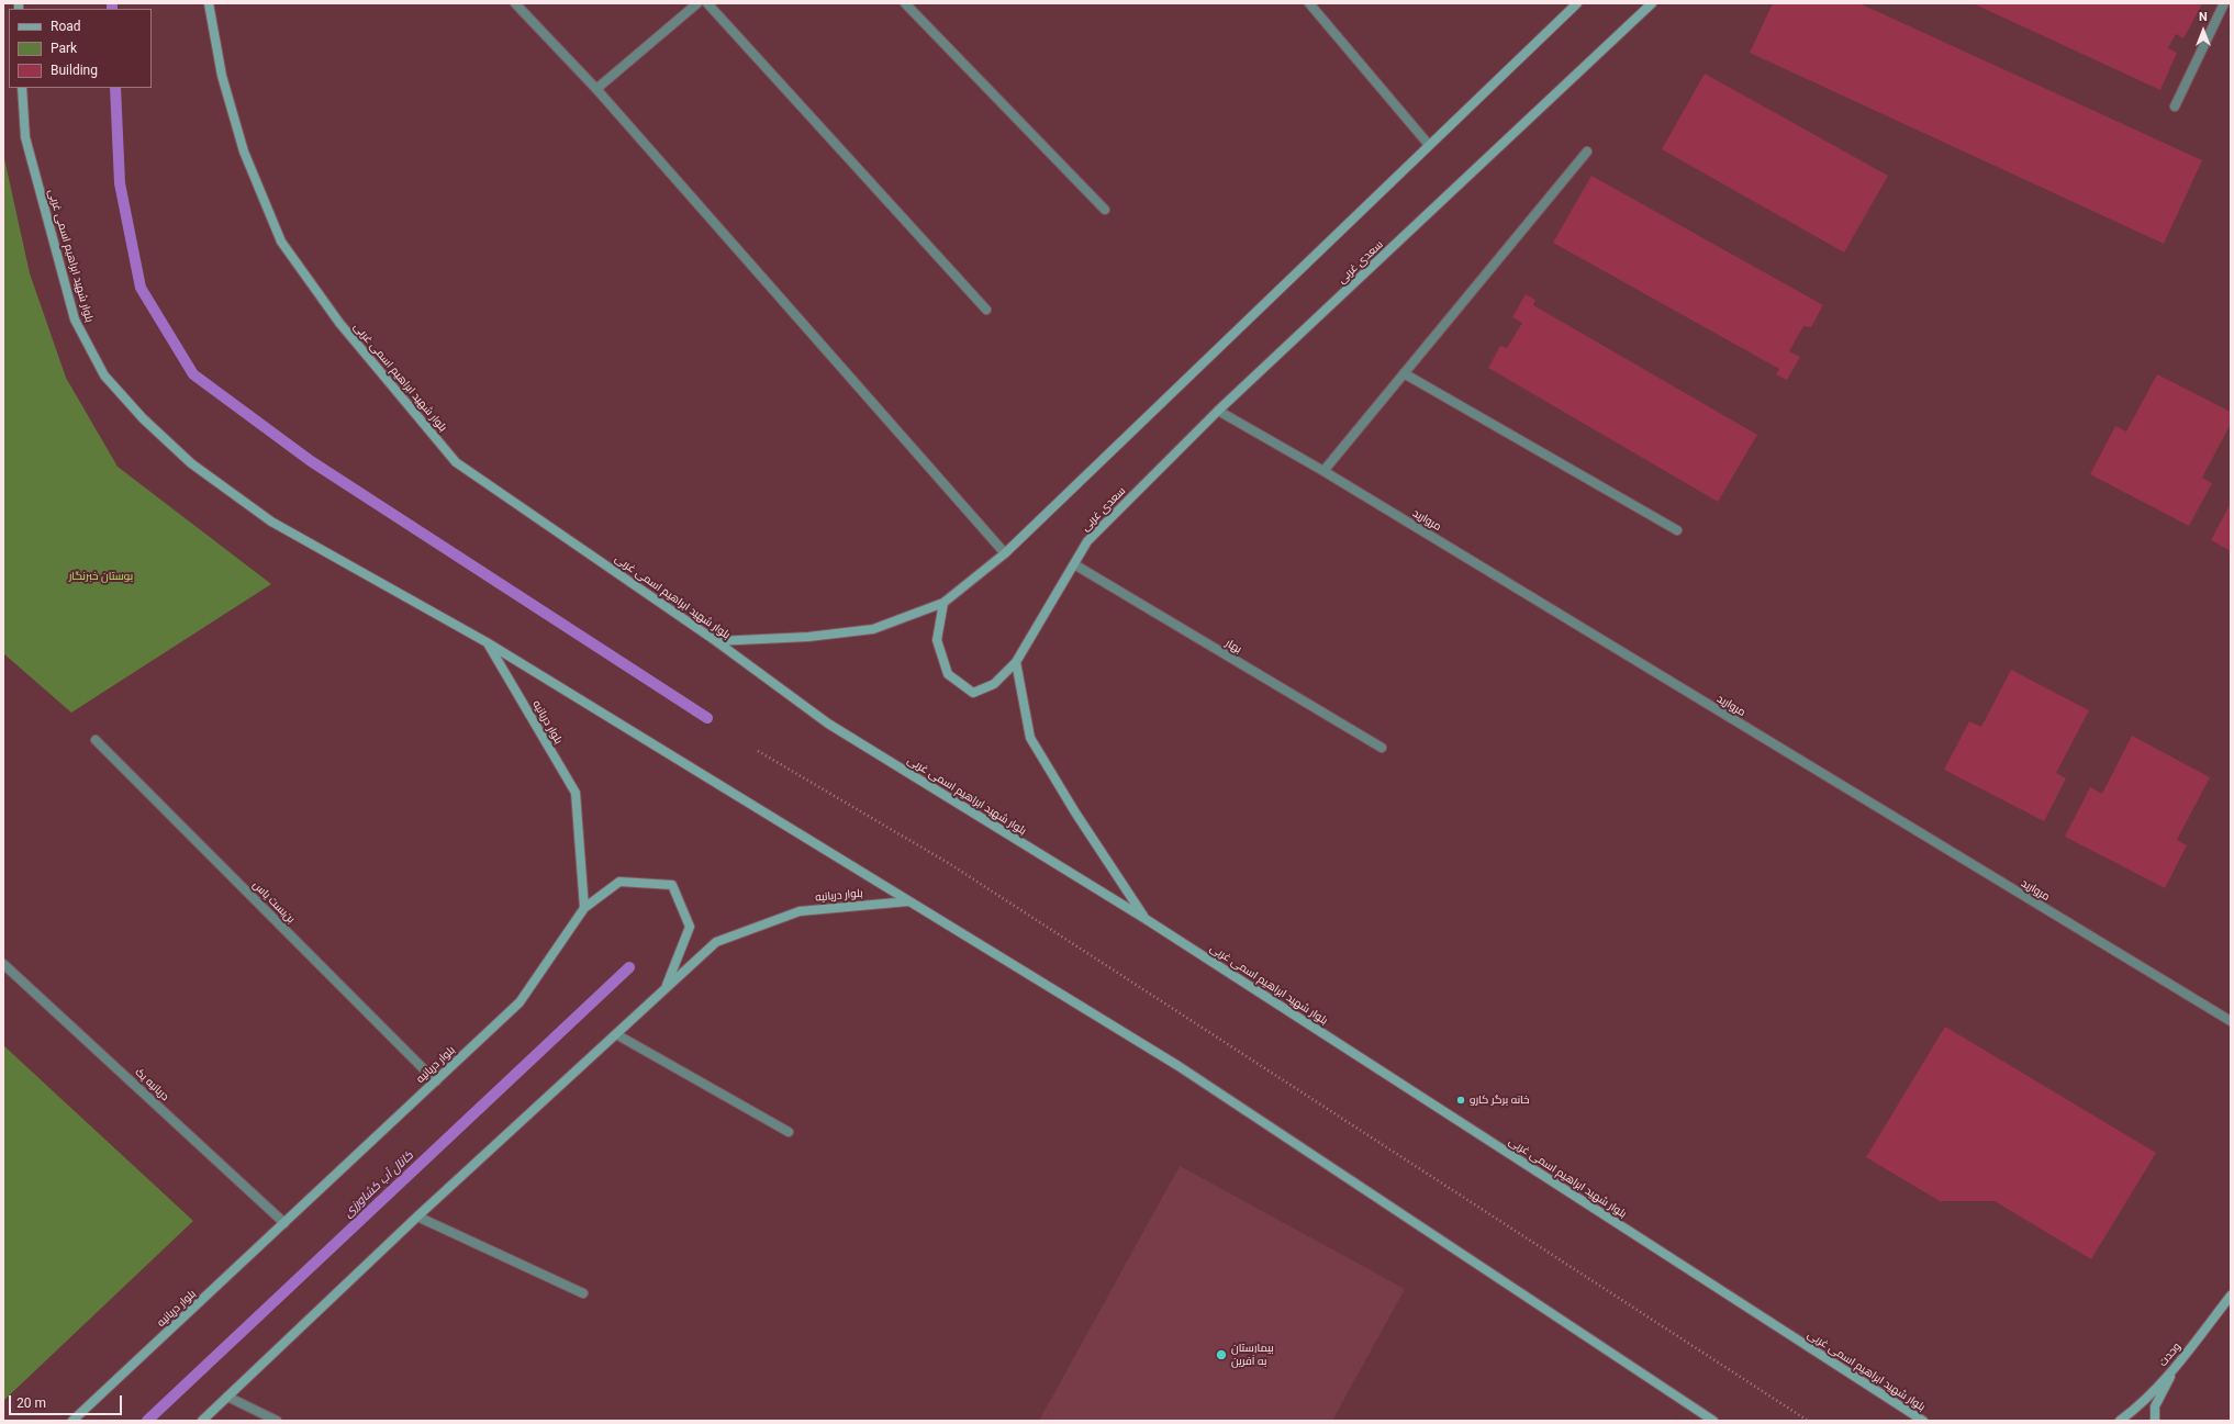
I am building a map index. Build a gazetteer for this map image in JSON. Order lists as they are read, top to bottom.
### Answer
{
  "streets": {
    "main road": [
      "بلوار شهید ابراهیم اسمی غربی",
      "سعدی غربی",
      "بلوار دریانیه",
      "وحدت"
    ],
    "street": [
      "مروارید",
      "بهار",
      "بن‌بست یاس",
      "دریانیه یک"
    ]
  },
  "crossings": [
    ["بلوار شهید ابراهیم اسمی غربی", "بلوار دریانیه"],
    ["سعدی غربی", "مروارید"],
    ["سعدی غربی", "بهار"],
    ["بلوار دریانیه", "بن‌بست یاس"],
    ["بلوار دریانیه", "دریانیه یک"]
  ],
  "water": ["کانال آب کشاورزی"],
  "parks": ["بوستان خبرنگار"],
  "places": ["خانه برگر کارو", "بیمارستان به آفرین"],
  "legend": ["Road", "Park", "Building"],
  "scale_bar": "20 m",
  "north": "top"
}
